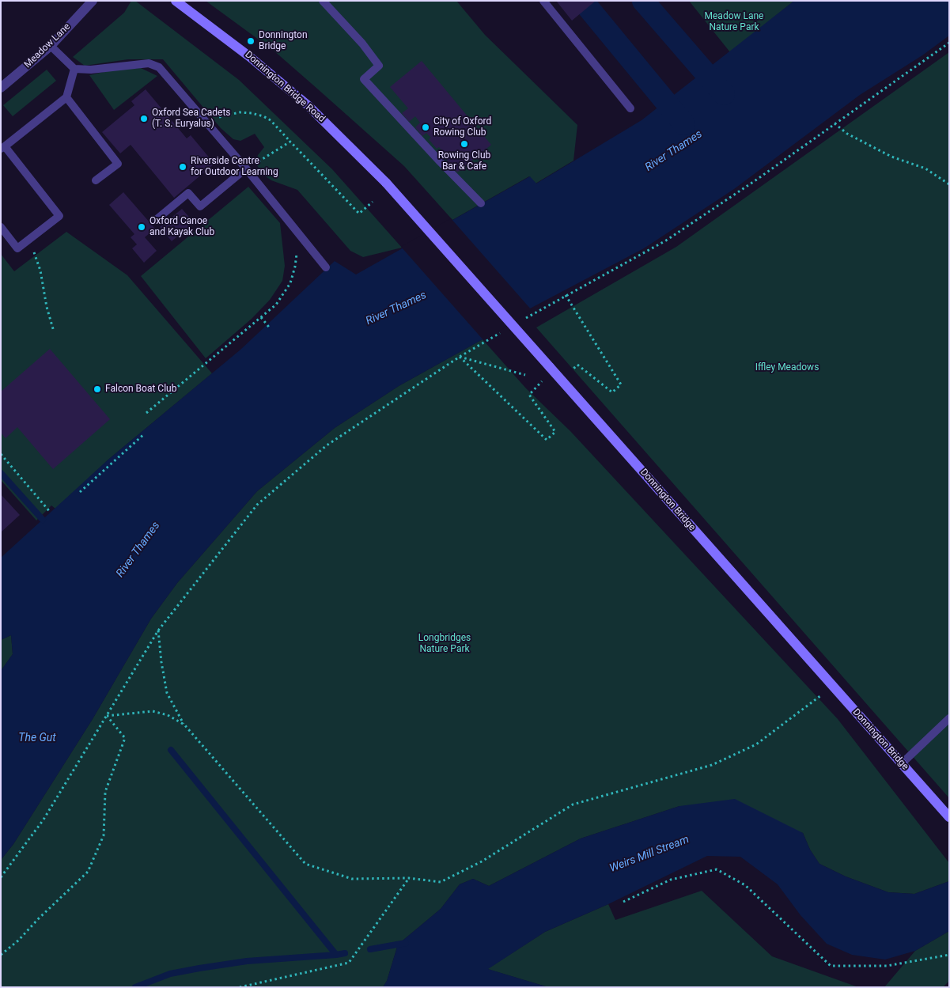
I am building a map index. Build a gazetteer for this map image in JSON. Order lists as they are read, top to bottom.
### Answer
{
  "streets": {
    "main road": ["Donnington Bridge Road", "Donnington Bridge"],
    "street": ["Meadow Lane"]
  },
  "crossings": [
    ["Donnington Bridge Road", "Donnington Bridge"]
  ],
  "water": ["River Thames", "The Gut", "Weirs Mill Stream"],
  "parks": ["Meadow Lane Nature Park", "Iffley Meadows", "Longbridges Nature Park"],
  "places": [
    "Donnington Bridge",
    "Oxford Sea Cadets (T. S. Euryalus)",
    "City of Oxford Rowing Club",
    "Rowing Club Bar & Cafe",
    "Riverside Centre for Outdoor Learning",
    "Oxford Canoe and Kayak Club",
    "Falcon Boat Club"
  ]
}
